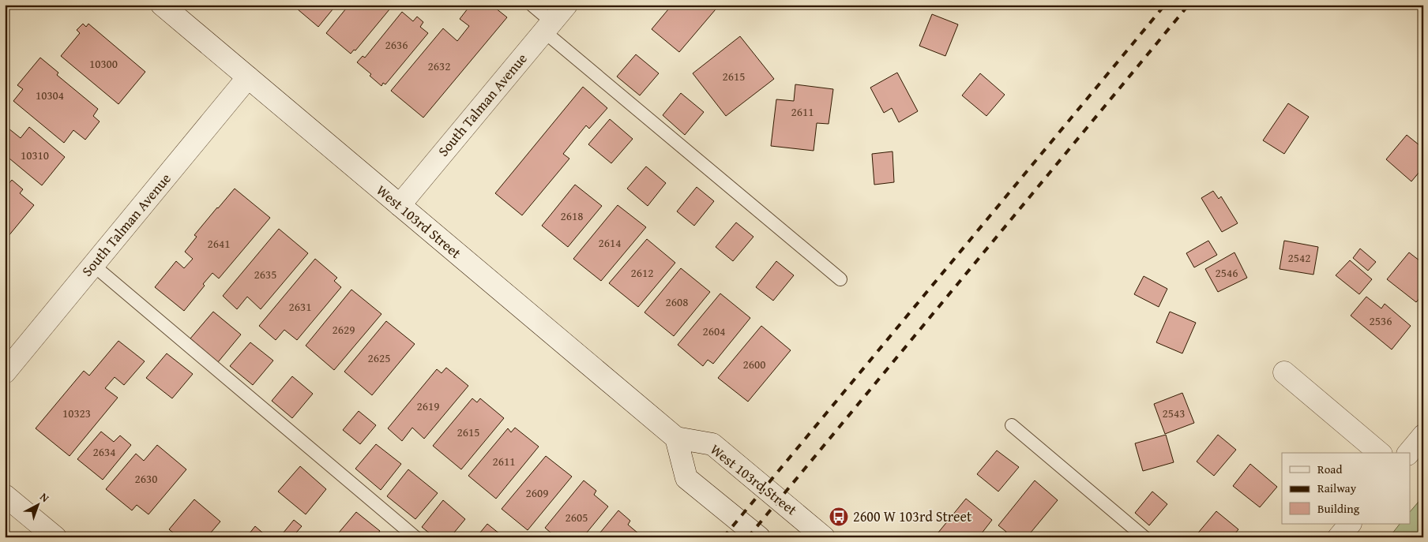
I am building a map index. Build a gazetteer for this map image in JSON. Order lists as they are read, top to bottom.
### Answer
{
  "streets": {
    "main road": ["South Talman Avenue", "West 103rd Street"]
  },
  "crossings": [
    ["South Talman Avenue", "West 103rd Street"]
  ],
  "places": {
    "bus stop": ["2600 W 103rd Street"]
  },
  "house_numbers": [
    "2636",
    "10300",
    "2632",
    "2615",
    "10304",
    "2611",
    "10310",
    "2618",
    "2614",
    "2641",
    "2542",
    "2612",
    "2546",
    "2635",
    "2608",
    "2631",
    "2536",
    "2629",
    "2604",
    "2625",
    "2600",
    "2619",
    "10323",
    "2543",
    "2615",
    "2634",
    "2611",
    "2630",
    "2609",
    "2605"
  ],
  "legend": ["Road", "Railway", "Building"],
  "north": "top right"
}
